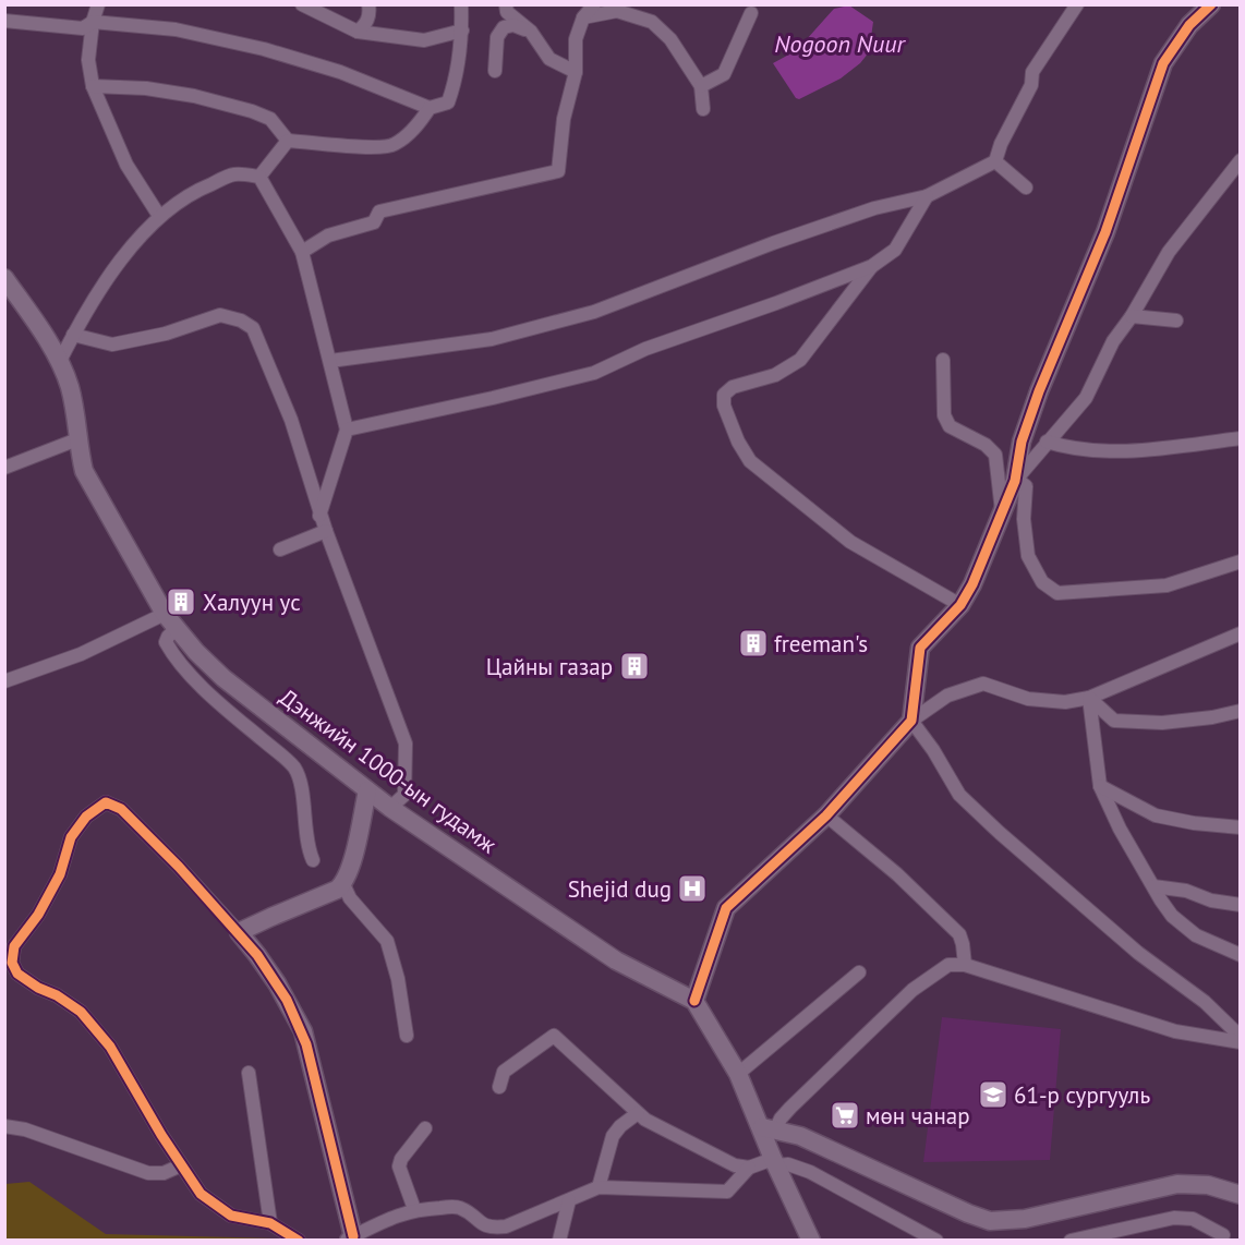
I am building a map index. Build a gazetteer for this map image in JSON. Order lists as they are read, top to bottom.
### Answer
{
  "streets": {
    "street": ["Дэнжийн 1000-ын гудамж"]
  },
  "water": ["Nogoon Nuur"],
  "places": {
    "building": ["Халуун ус", "freeman's", "Цайны газар"],
    "hospital": ["Shejid dug"],
    "school or university": ["61-р сургууль"],
    "supermarket": ["мөн чанар"]
  }
}
